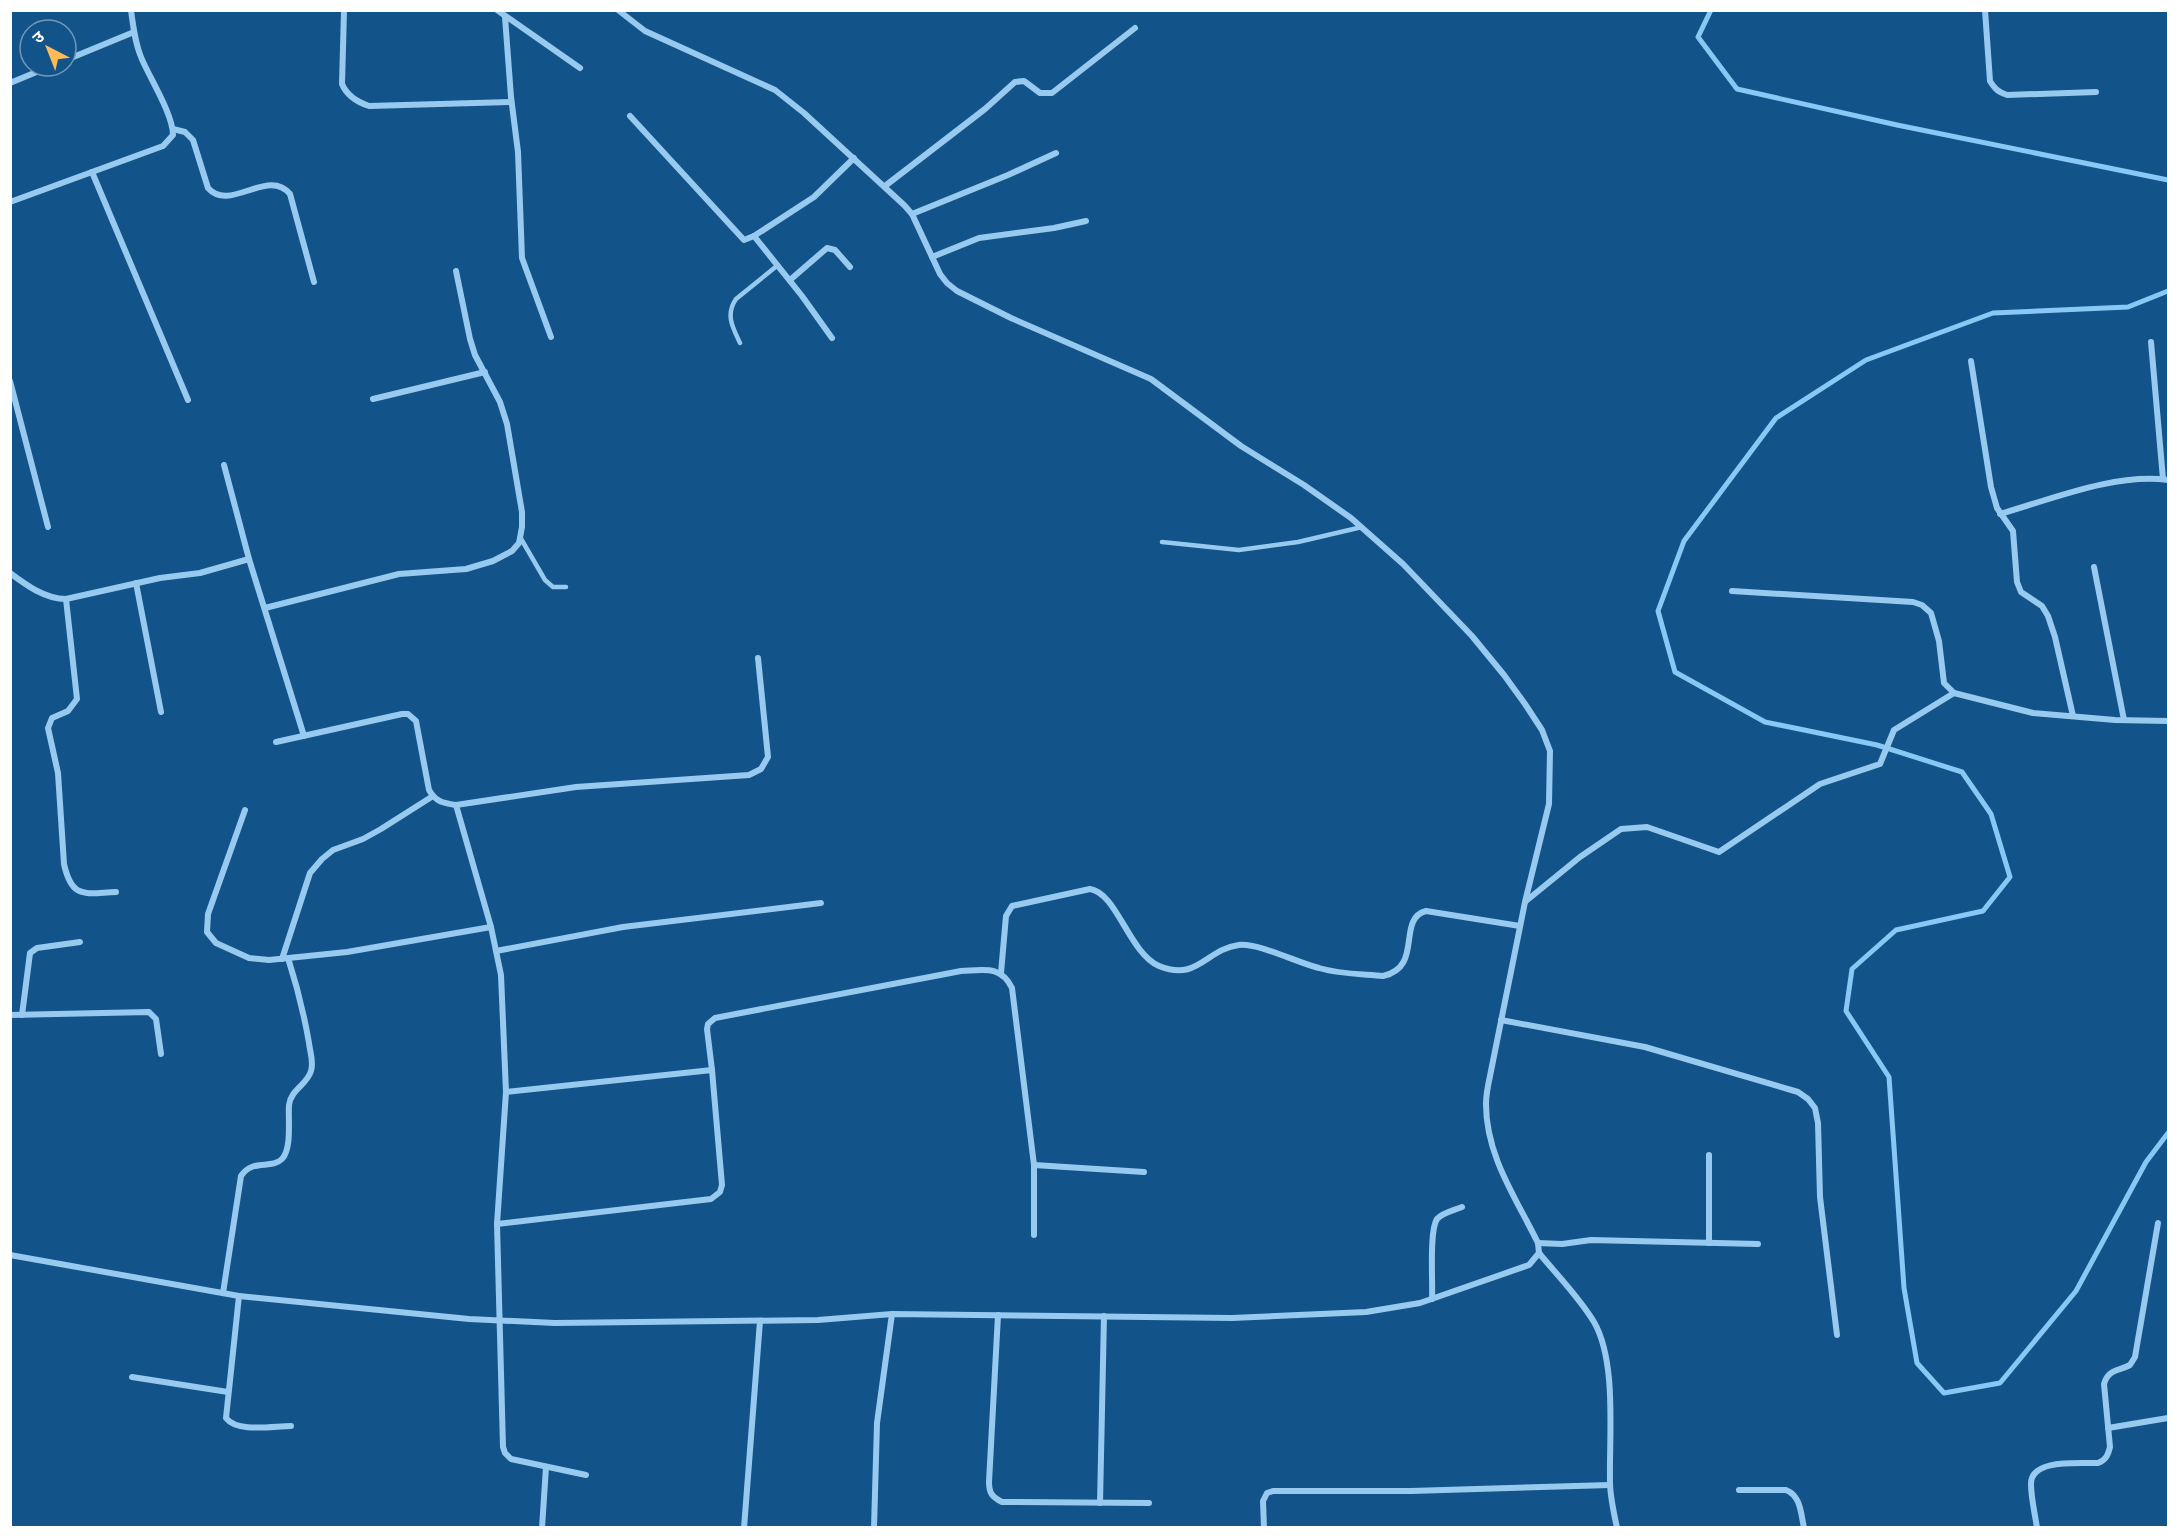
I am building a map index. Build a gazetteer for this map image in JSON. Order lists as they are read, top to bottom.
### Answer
{
  "north": "top left"
}
